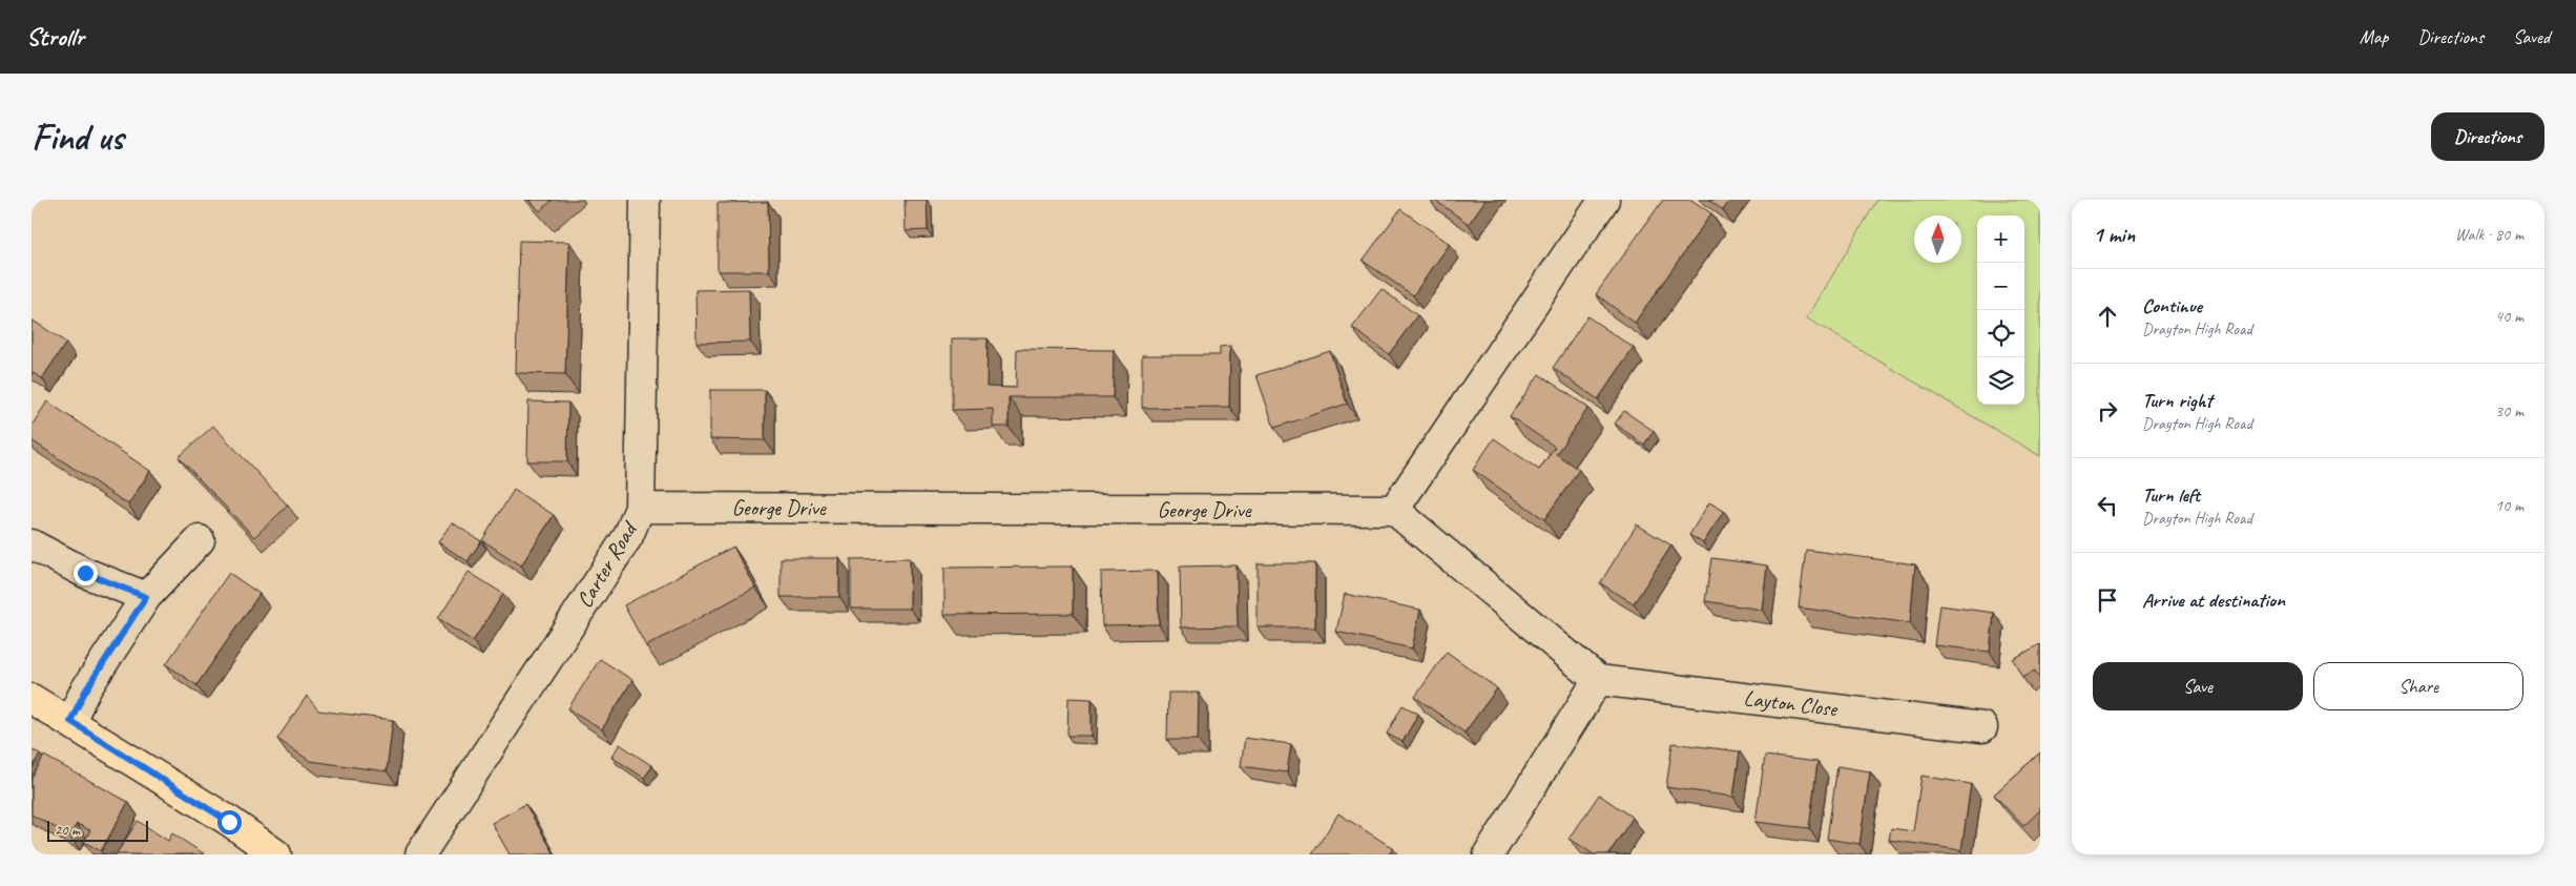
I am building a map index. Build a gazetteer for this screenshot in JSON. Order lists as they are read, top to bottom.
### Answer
{
  "streets": {
    "street": ["George Drive", "Carter Road", "Layton Close"]
  },
  "crossings": [
    ["George Drive", "Carter Road"]
  ],
  "scale_bar": "20 m",
  "north": "top",
  "page": {
    "header": "Strollr",
    "nav": ["Map", "Directions", "Saved"],
    "buttons": [
      "Directions",
      ["Save", "Share"]
    ],
    "title": "Find us",
    "heading": ["1 min", "Walk · 80 m"],
    "map_buttons": ["+", "−"],
    "list": [
      ["Continue", "Drayton High Road", "40 m"],
      ["Turn right", "Drayton High Road", "30 m"],
      ["Turn left", "Drayton High Road", "10 m"],
      "Arrive at destination"
    ],
    "scale": "20 m"
  }
}
